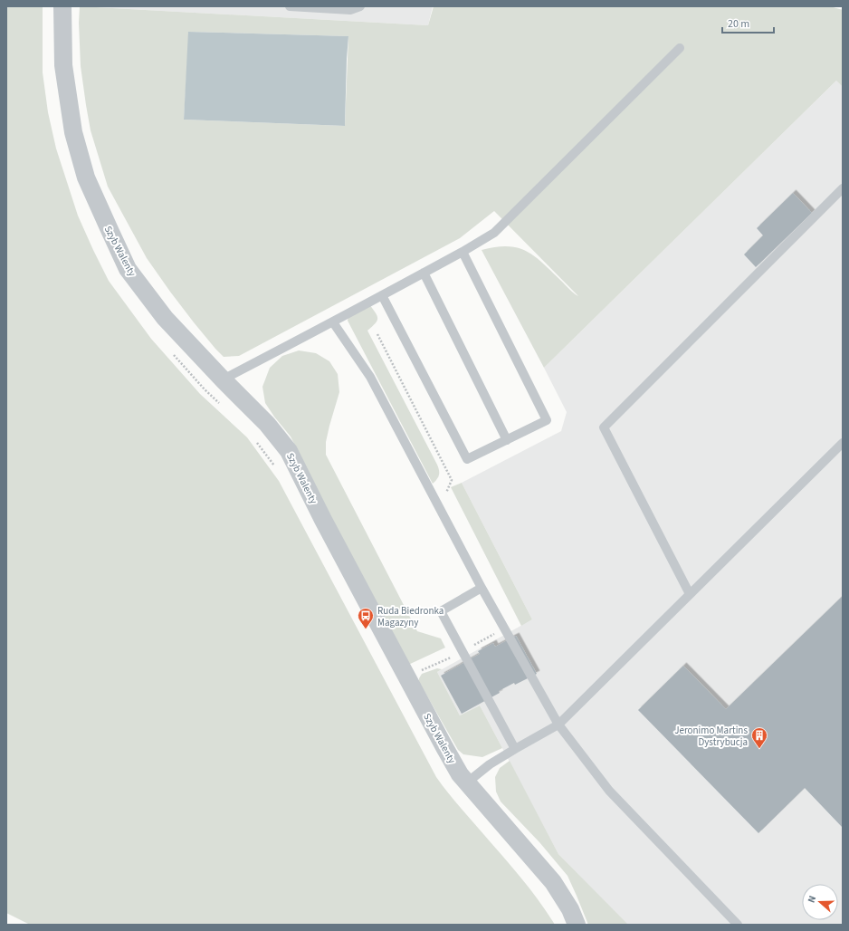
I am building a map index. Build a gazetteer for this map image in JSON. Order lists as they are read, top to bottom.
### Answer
{
  "streets": {
    "street": ["Szyb Walenty"]
  },
  "places": {
    "bus stop": ["Ruda Biedronka Magazyny"],
    "building": ["Jeronimo Martins Dystrybucja"]
  },
  "scale_bar": "20 m",
  "north": "left"
}
